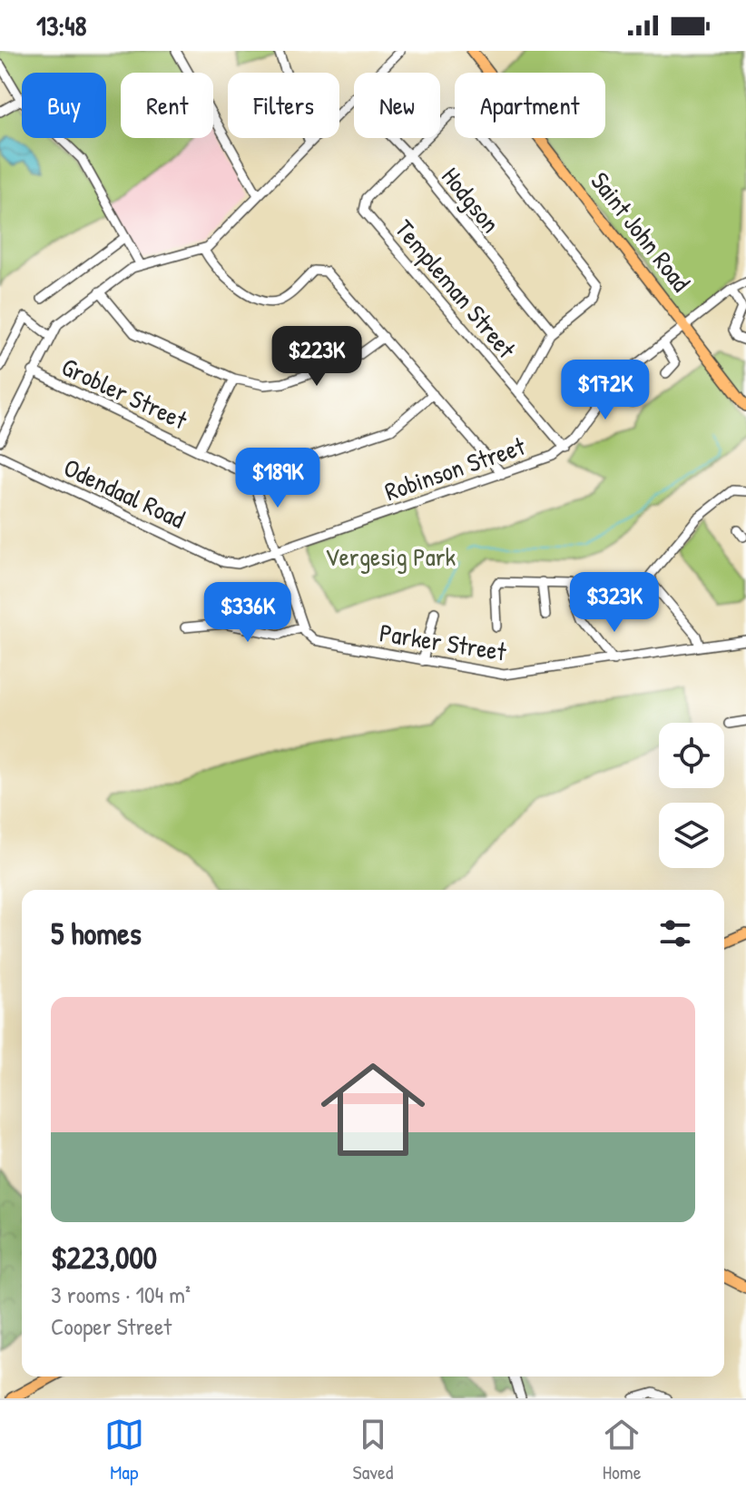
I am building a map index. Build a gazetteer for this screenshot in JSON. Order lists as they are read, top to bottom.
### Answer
{
  "streets": {
    "main road": ["Saint John Road"],
    "street": [
      "Hodgson",
      "Templeman Street",
      "Grobler Street",
      "Robinson Street",
      "Odendaal Road",
      "Parker Street"
    ]
  },
  "crossings": [
    ["Hodgson", "Templeman Street"],
    ["Saint John Road", "Robinson Street"],
    ["Templeman Street", "Robinson Street"],
    ["Robinson Street", "Odendaal Road"]
  ],
  "parks": ["Vergesig Park"],
  "page": {
    "status": "13:48",
    "chip": [
      "Buy",
      "Rent",
      "Filters",
      "New",
      "Apartment"
    ],
    "price": [
      "$223K",
      "$172K",
      "$189K",
      "$323K",
      "$336K"
    ],
    "heading": "5 homes",
    "list": [
      {
        "name": "$223,000",
        "note": "3 rooms · 104 m² · Cooper Street"
      }
    ],
    "tabs": ["Map", "Saved", "Home"]
  }
}
